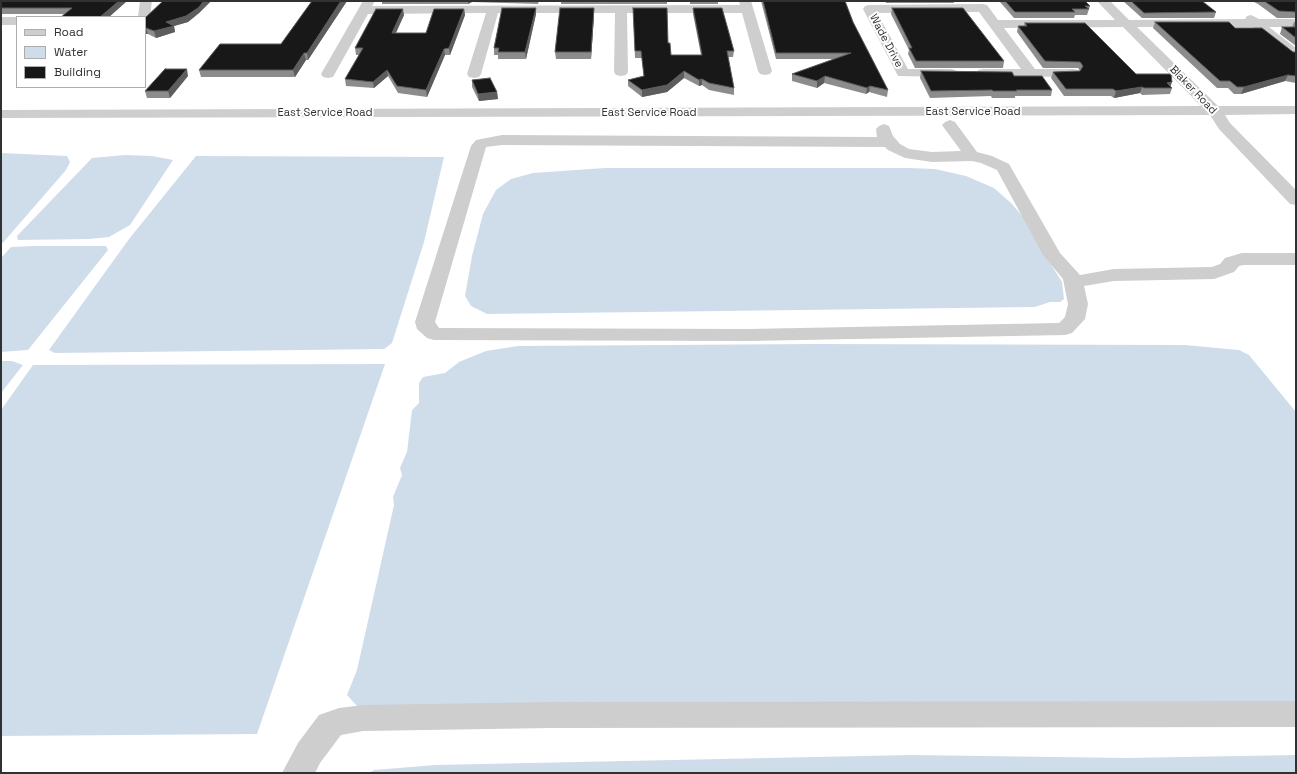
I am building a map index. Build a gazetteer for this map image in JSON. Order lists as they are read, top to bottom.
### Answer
{
  "streets": {
    "street": ["Wade Drive", "Blaker Road", "East Service Road"]
  },
  "crossings": [
    ["Blaker Road", "East Service Road"]
  ],
  "legend": ["Road", "Water", "Building"]
}
